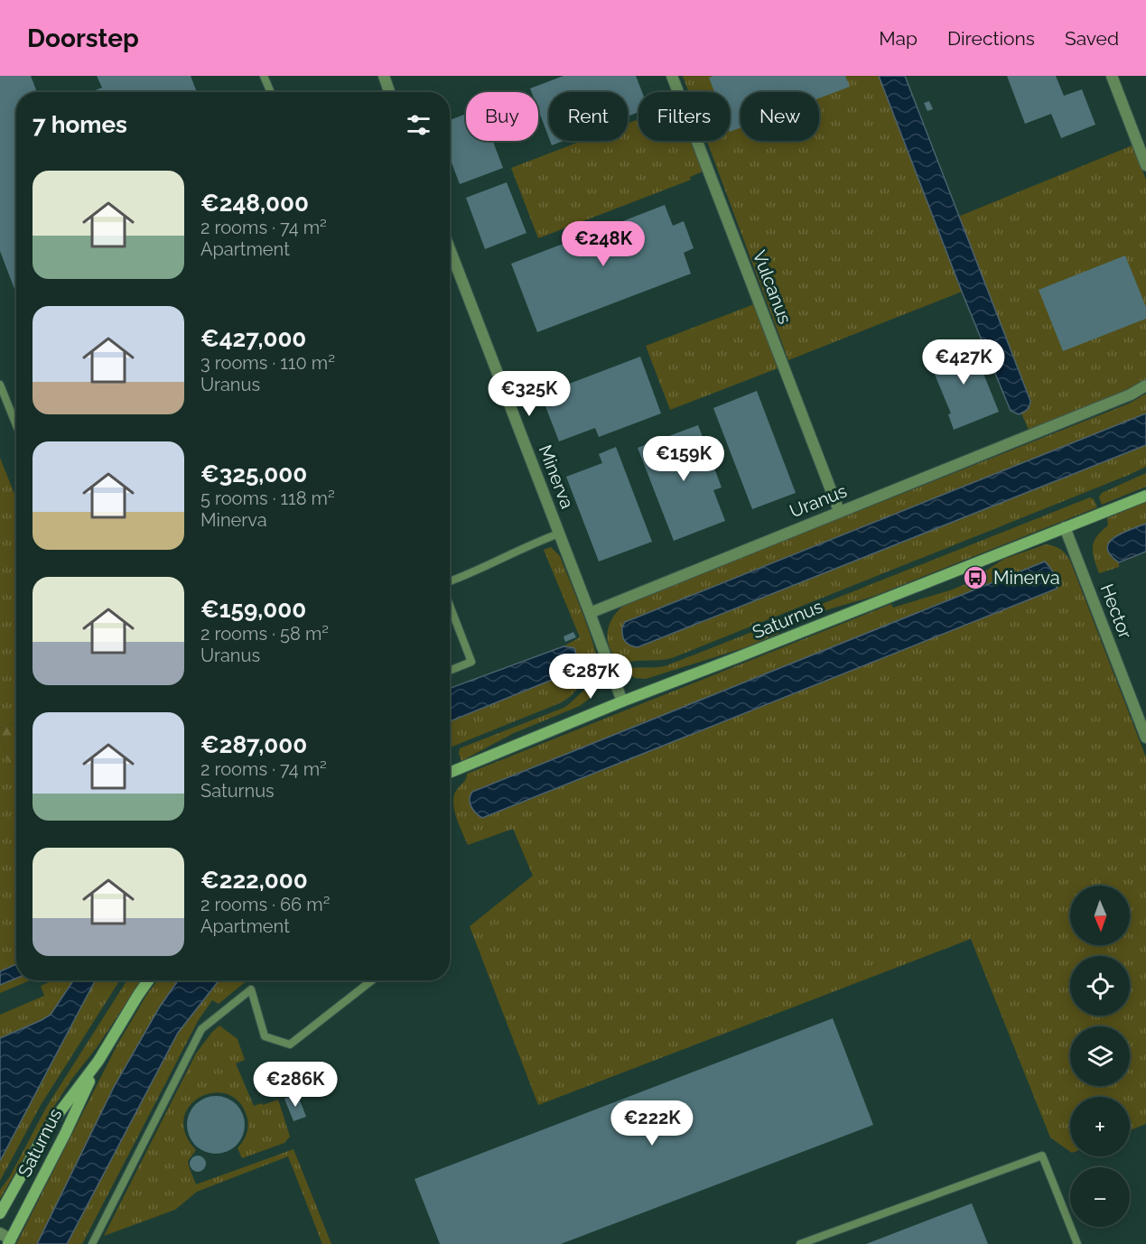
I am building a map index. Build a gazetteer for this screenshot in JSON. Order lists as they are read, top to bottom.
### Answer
{
  "streets": {
    "main road": ["Saturnus"],
    "street": [
      "Vulcanus",
      "Minerva",
      "Uranus",
      "Hector"
    ]
  },
  "crossings": [
    ["Vulcanus", "Uranus"],
    ["Minerva", "Uranus"],
    ["Hector", "Saturnus"]
  ],
  "places": {
    "bus stop": ["Minerva"]
  },
  "north": "bottom",
  "page": {
    "header": "Doorstep",
    "nav": ["Map", "Directions", "Saved"],
    "chip": [
      "Buy",
      "Rent",
      "Filters",
      "New"
    ],
    "heading": "7 homes",
    "list": [
      {
        "name": "€248,000",
        "note": "2 rooms · 74 m² · Apartment"
      },
      {
        "name": "€427,000",
        "note": "3 rooms · 110 m² · Uranus"
      },
      {
        "name": "€325,000",
        "note": "5 rooms · 118 m² · Minerva"
      },
      {
        "name": "€159,000",
        "note": "2 rooms · 58 m² · Uranus"
      },
      {
        "name": "€287,000",
        "note": "2 rooms · 74 m² · Saturnus"
      },
      {
        "name": "€222,000",
        "note": "2 rooms · 66 m² · Apartment"
      }
    ],
    "price": [
      "€248K",
      "€427K",
      "€325K",
      "€159K",
      "€287K",
      "€286K",
      "€222K"
    ],
    "map_buttons": ["+", "−"]
  }
}
